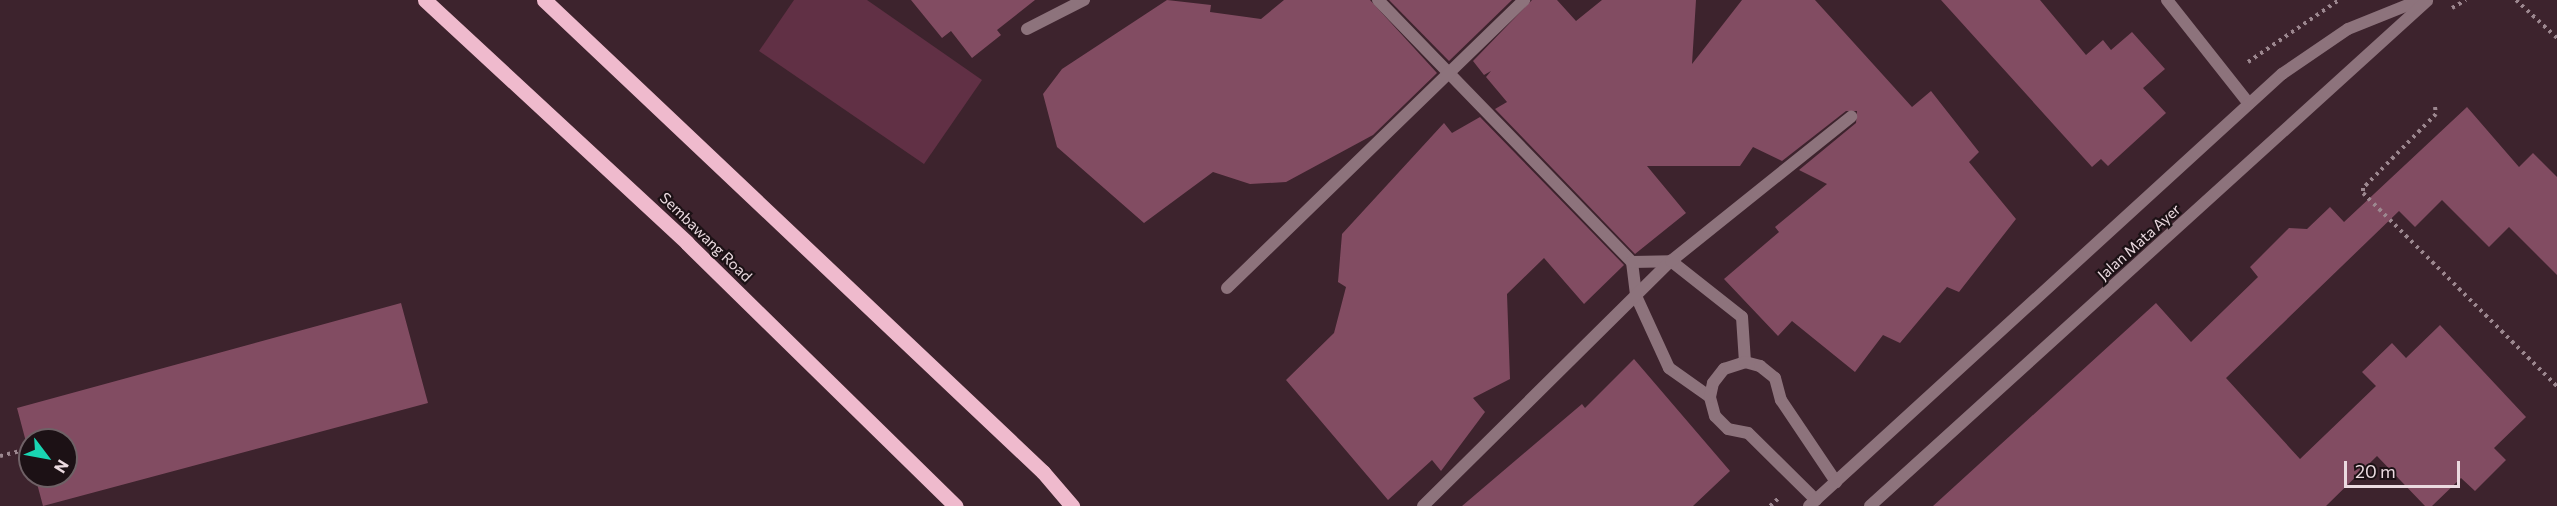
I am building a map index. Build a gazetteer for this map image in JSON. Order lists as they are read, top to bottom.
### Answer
{
  "streets": {
    "main road": ["Sembawang Road"],
    "street": ["Jalan Mata Ayer"]
  },
  "scale_bar": "20 m",
  "north": "bottom right"
}
